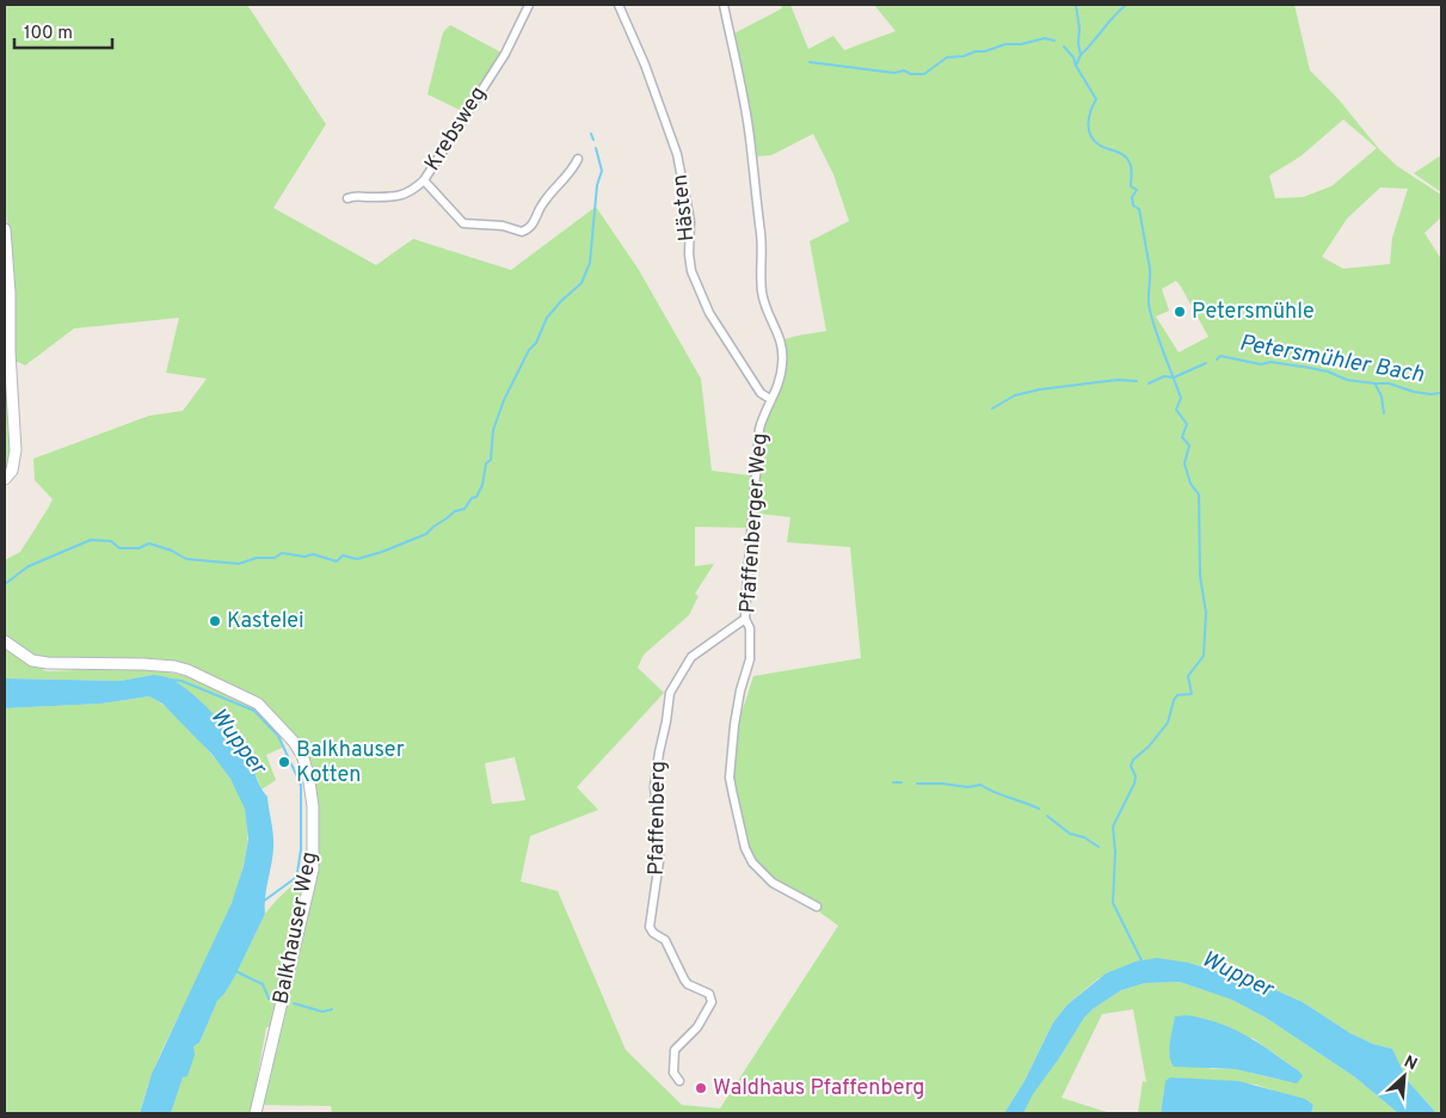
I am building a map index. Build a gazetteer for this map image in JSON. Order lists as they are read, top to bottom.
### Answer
{
  "streets": {
    "main road": ["Balkhauser Weg"],
    "street": [
      "Krebsweg",
      "Hästen",
      "Pfaffenberger Weg",
      "Pfaffenberg"
    ]
  },
  "crossings": [
    ["Hästen", "Pfaffenberger Weg"],
    ["Pfaffenberger Weg", "Pfaffenberg"]
  ],
  "water": ["Petersmühler Bach", "Wupper"],
  "places": [
    "Petersmühle",
    "Kastelei",
    "Balkhauser Kotten",
    "Waldhaus Pfaffenberg"
  ],
  "scale_bar": "100 m",
  "north": "top right"
}
